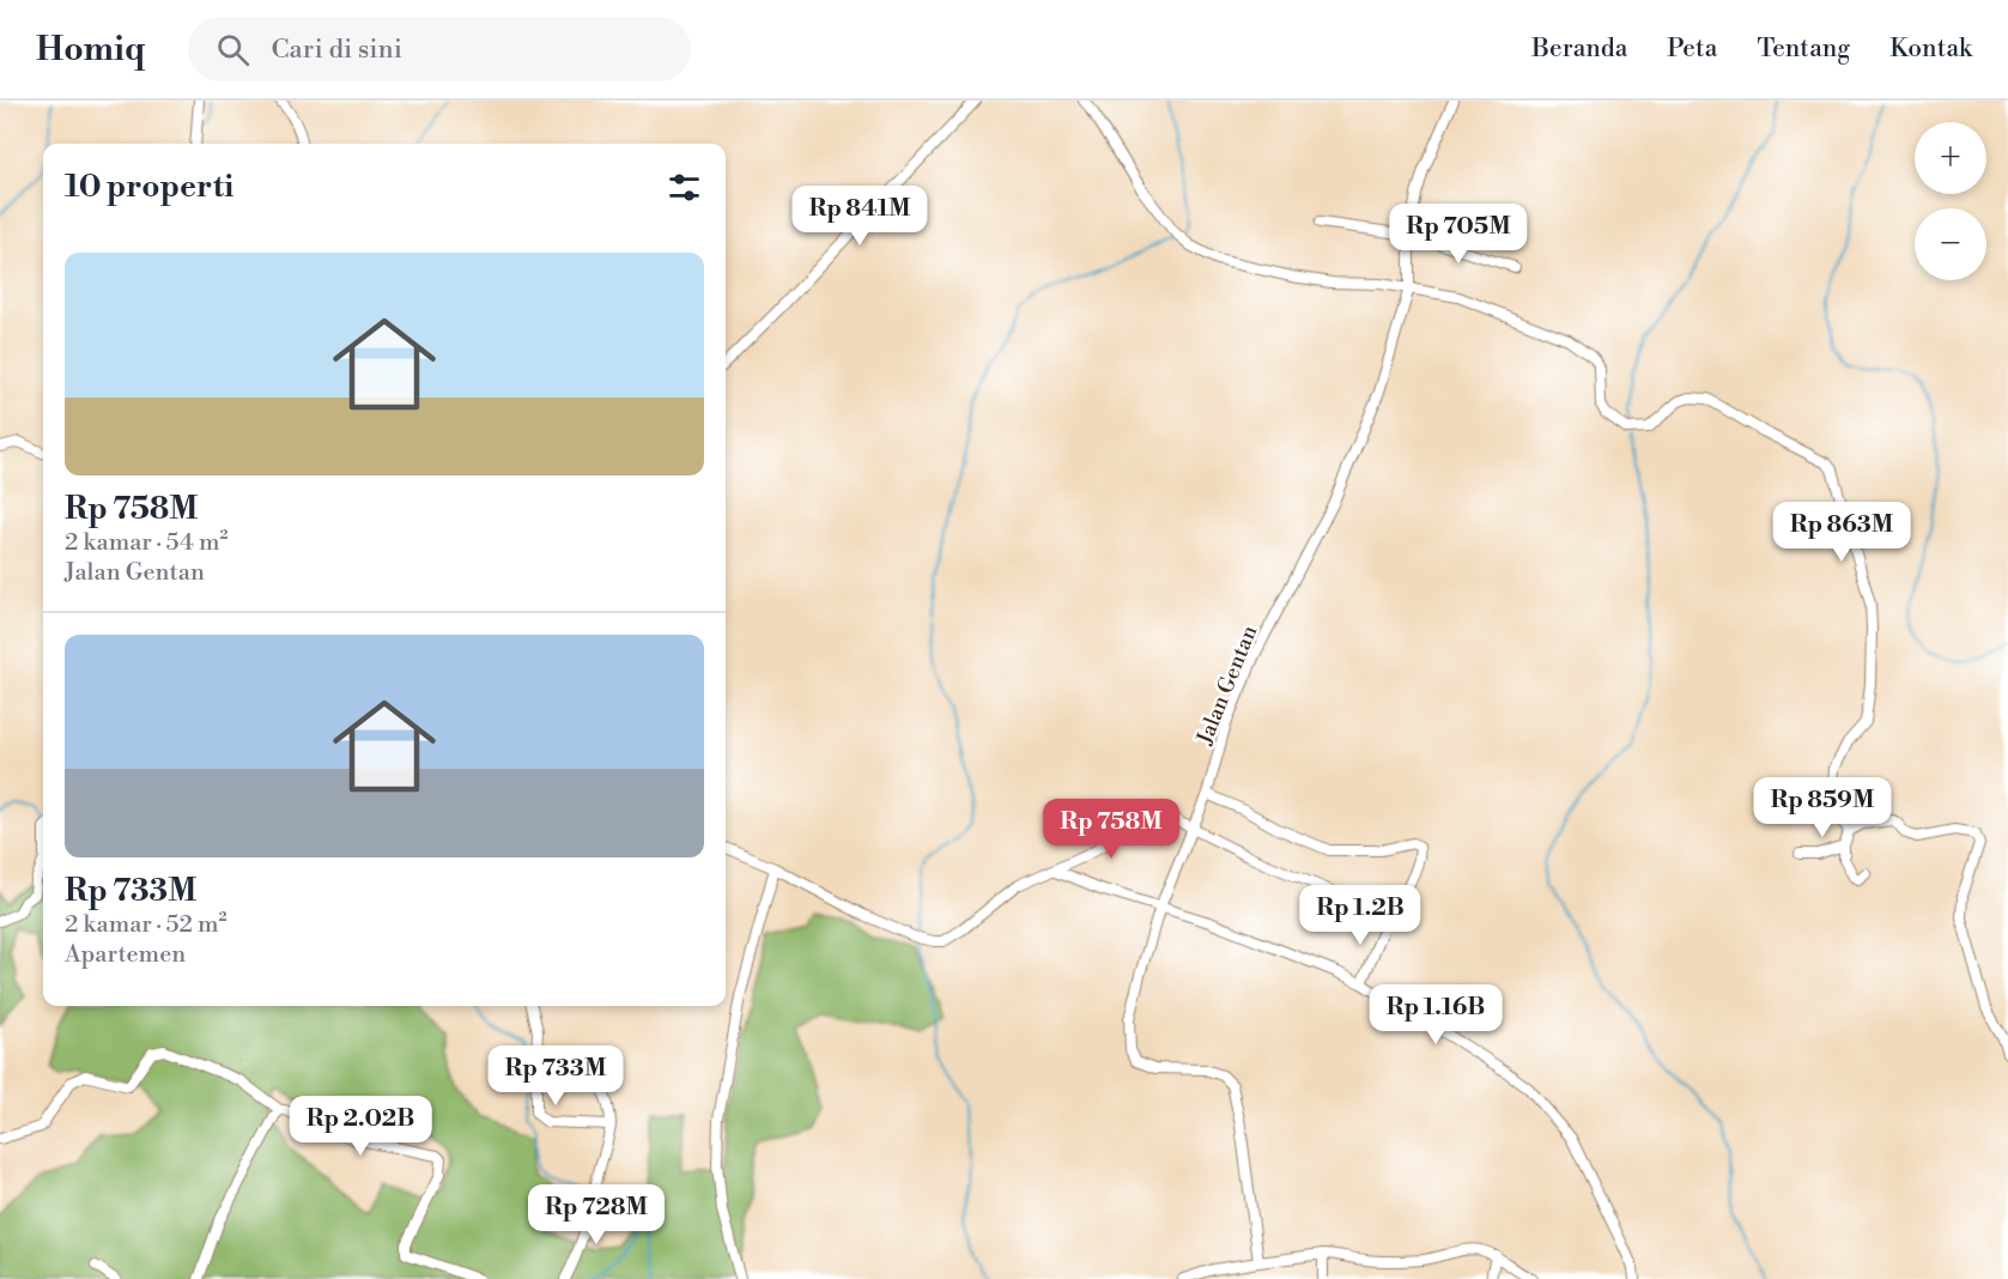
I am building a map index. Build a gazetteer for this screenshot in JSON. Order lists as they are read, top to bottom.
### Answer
{
  "streets": {
    "street": ["Jalan Gentan"]
  },
  "page": {
    "header": "Homiq",
    "search": "Cari di sini",
    "nav": [
      "Beranda",
      "Peta",
      "Tentang",
      "Kontak"
    ],
    "map_buttons": ["+", "−"],
    "heading": "10 properti",
    "price": [
      "Rp 841M",
      "Rp 705M",
      "Rp 863M",
      "Rp 859M",
      "Rp 758M",
      "Rp 1.2B",
      "Rp 1.16B",
      "Rp 733M",
      "Rp 2.02B",
      "Rp 728M"
    ],
    "list": [
      {
        "name": "Rp 758M",
        "note": "2 kamar · 54 m² · Jalan Gentan"
      },
      {
        "name": "Rp 733M",
        "note": "2 kamar · 52 m² · Apartemen"
      }
    ]
  }
}
